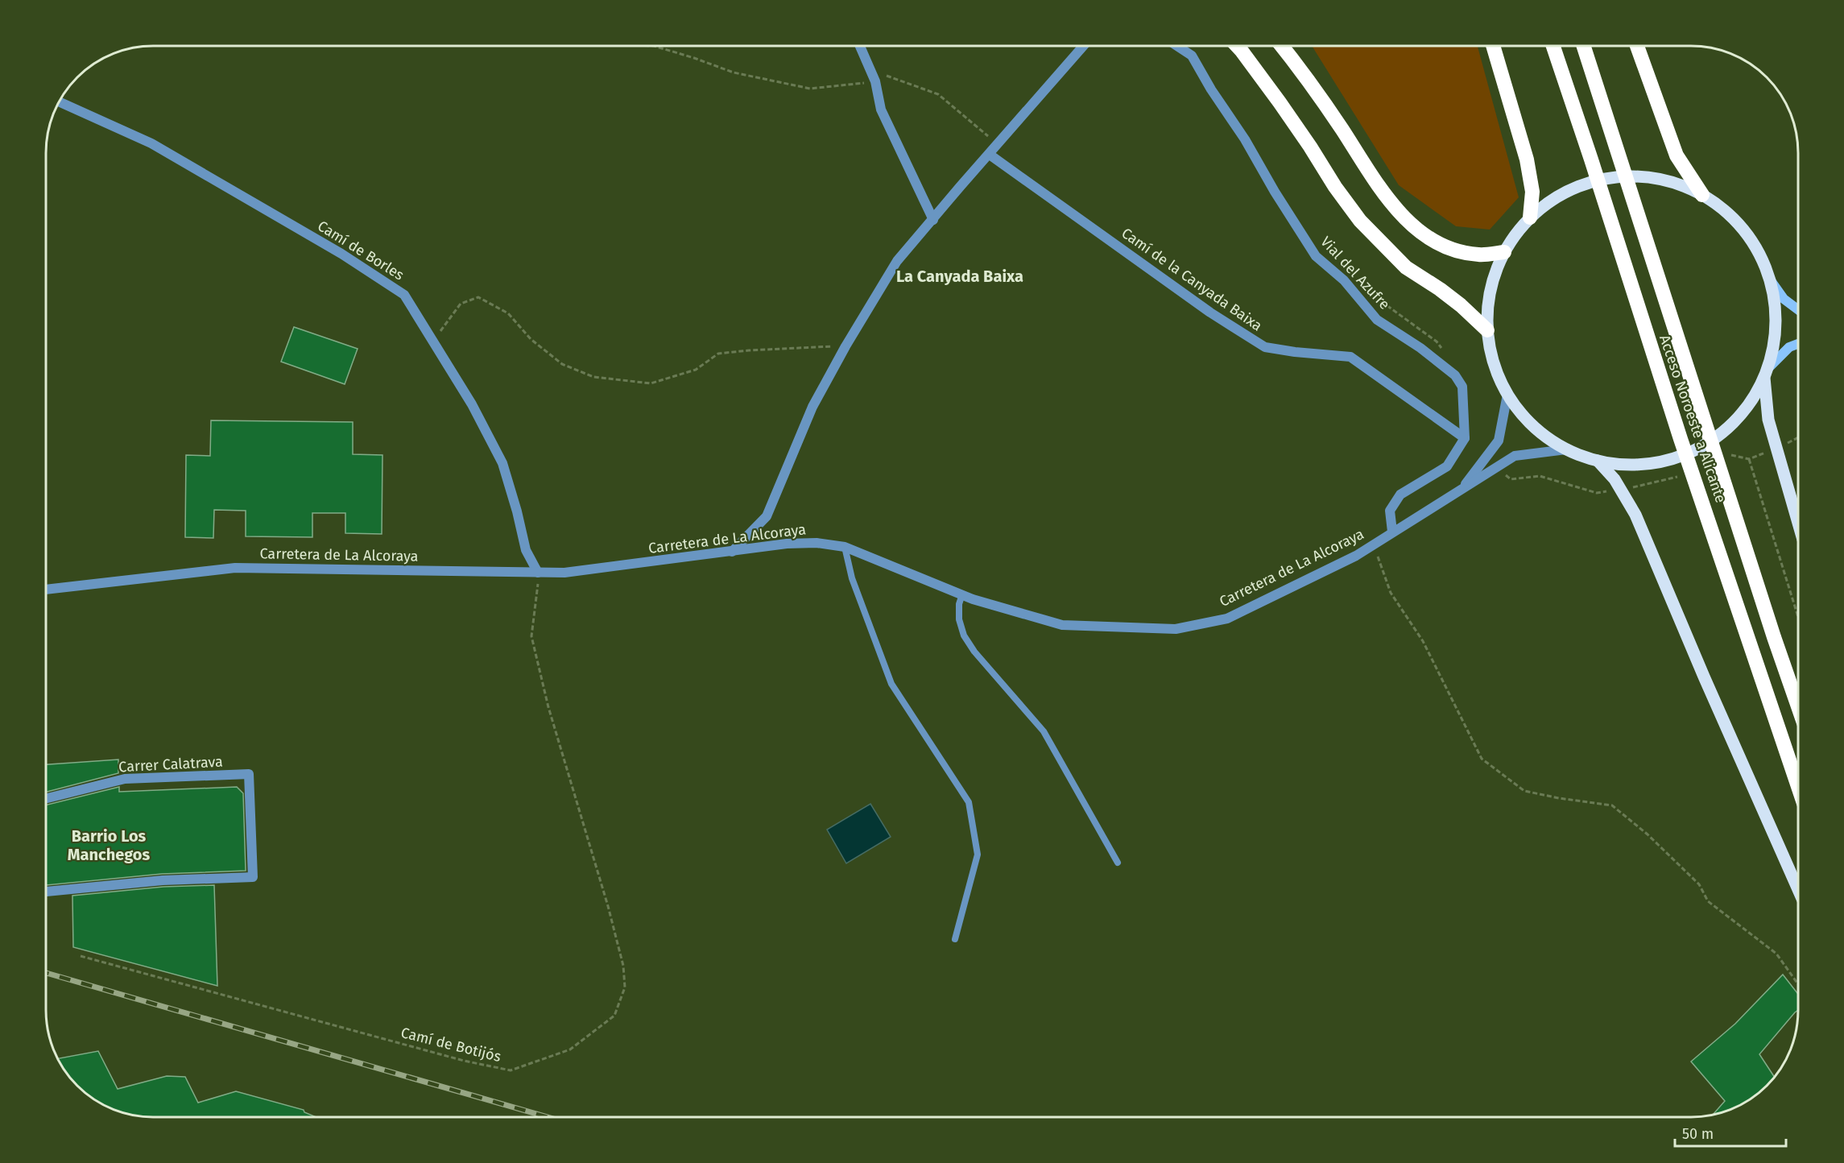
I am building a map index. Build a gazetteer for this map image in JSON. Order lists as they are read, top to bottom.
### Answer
{
  "streets": {
    "highway": ["Acceso Noroeste a Alicante"],
    "street": [
      "Camí de Borles",
      "Vial del Azufre",
      "Camí de la Canyada Baixa",
      "Carretera de La Alcoraya",
      "Carrer Calatrava"
    ],
    "path": ["Camí de Botijós"]
  },
  "crossings": [
    ["Camí de Borles", "Carretera de La Alcoraya"],
    ["Camí de Borles", "Camí de Botijós"],
    ["Vial del Azufre", "Camí de la Canyada Baixa"],
    ["Carretera de La Alcoraya", "Camí de Botijós"]
  ],
  "districts": ["La Canyada Baixa", "Barrio Los Manchegos"],
  "scale_bar": "50 m"
}
